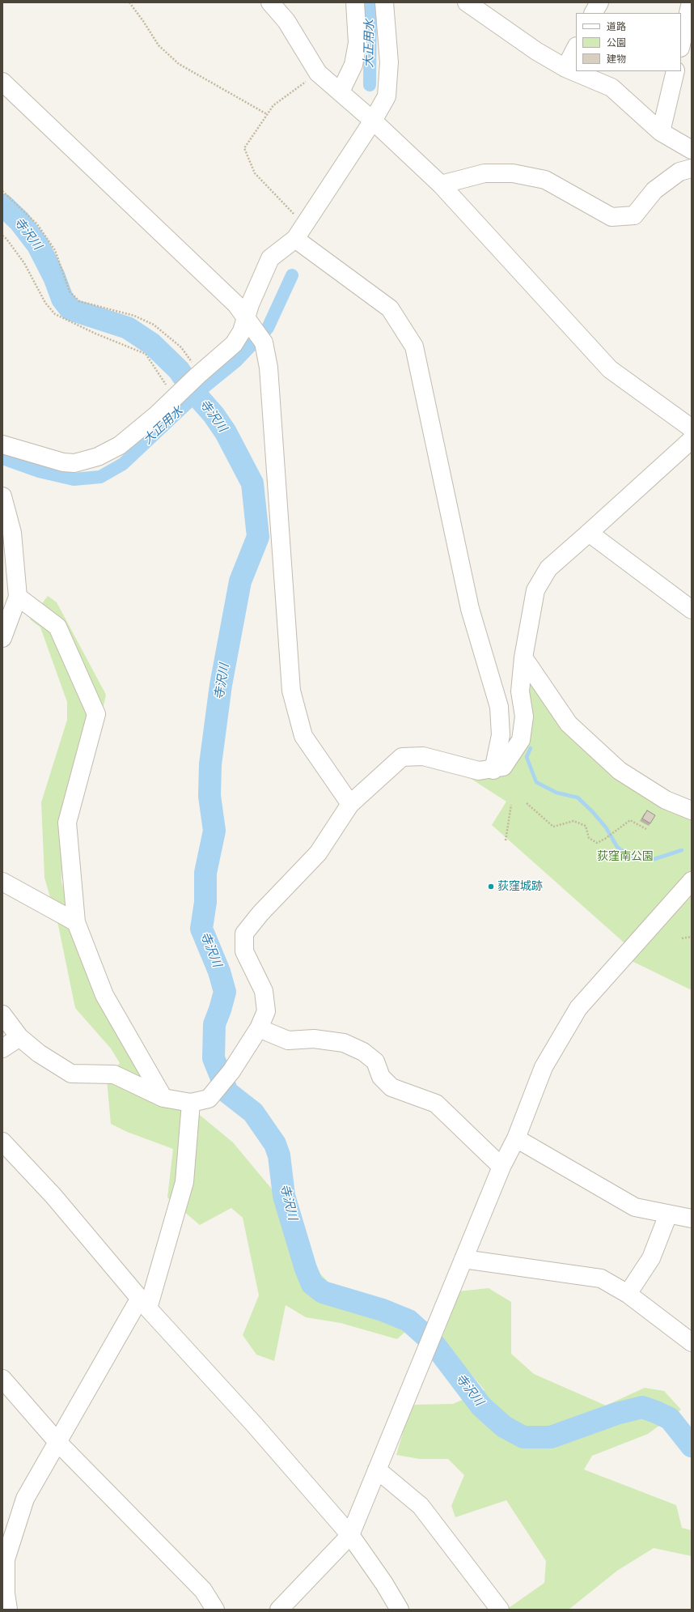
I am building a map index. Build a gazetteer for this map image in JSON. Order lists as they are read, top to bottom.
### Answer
{
  "water": ["大正用水", "寺沢川"],
  "parks": ["荻窪南公園"],
  "places": ["荻窪城跡"],
  "legend": ["道路", "公園", "建物"]
}
